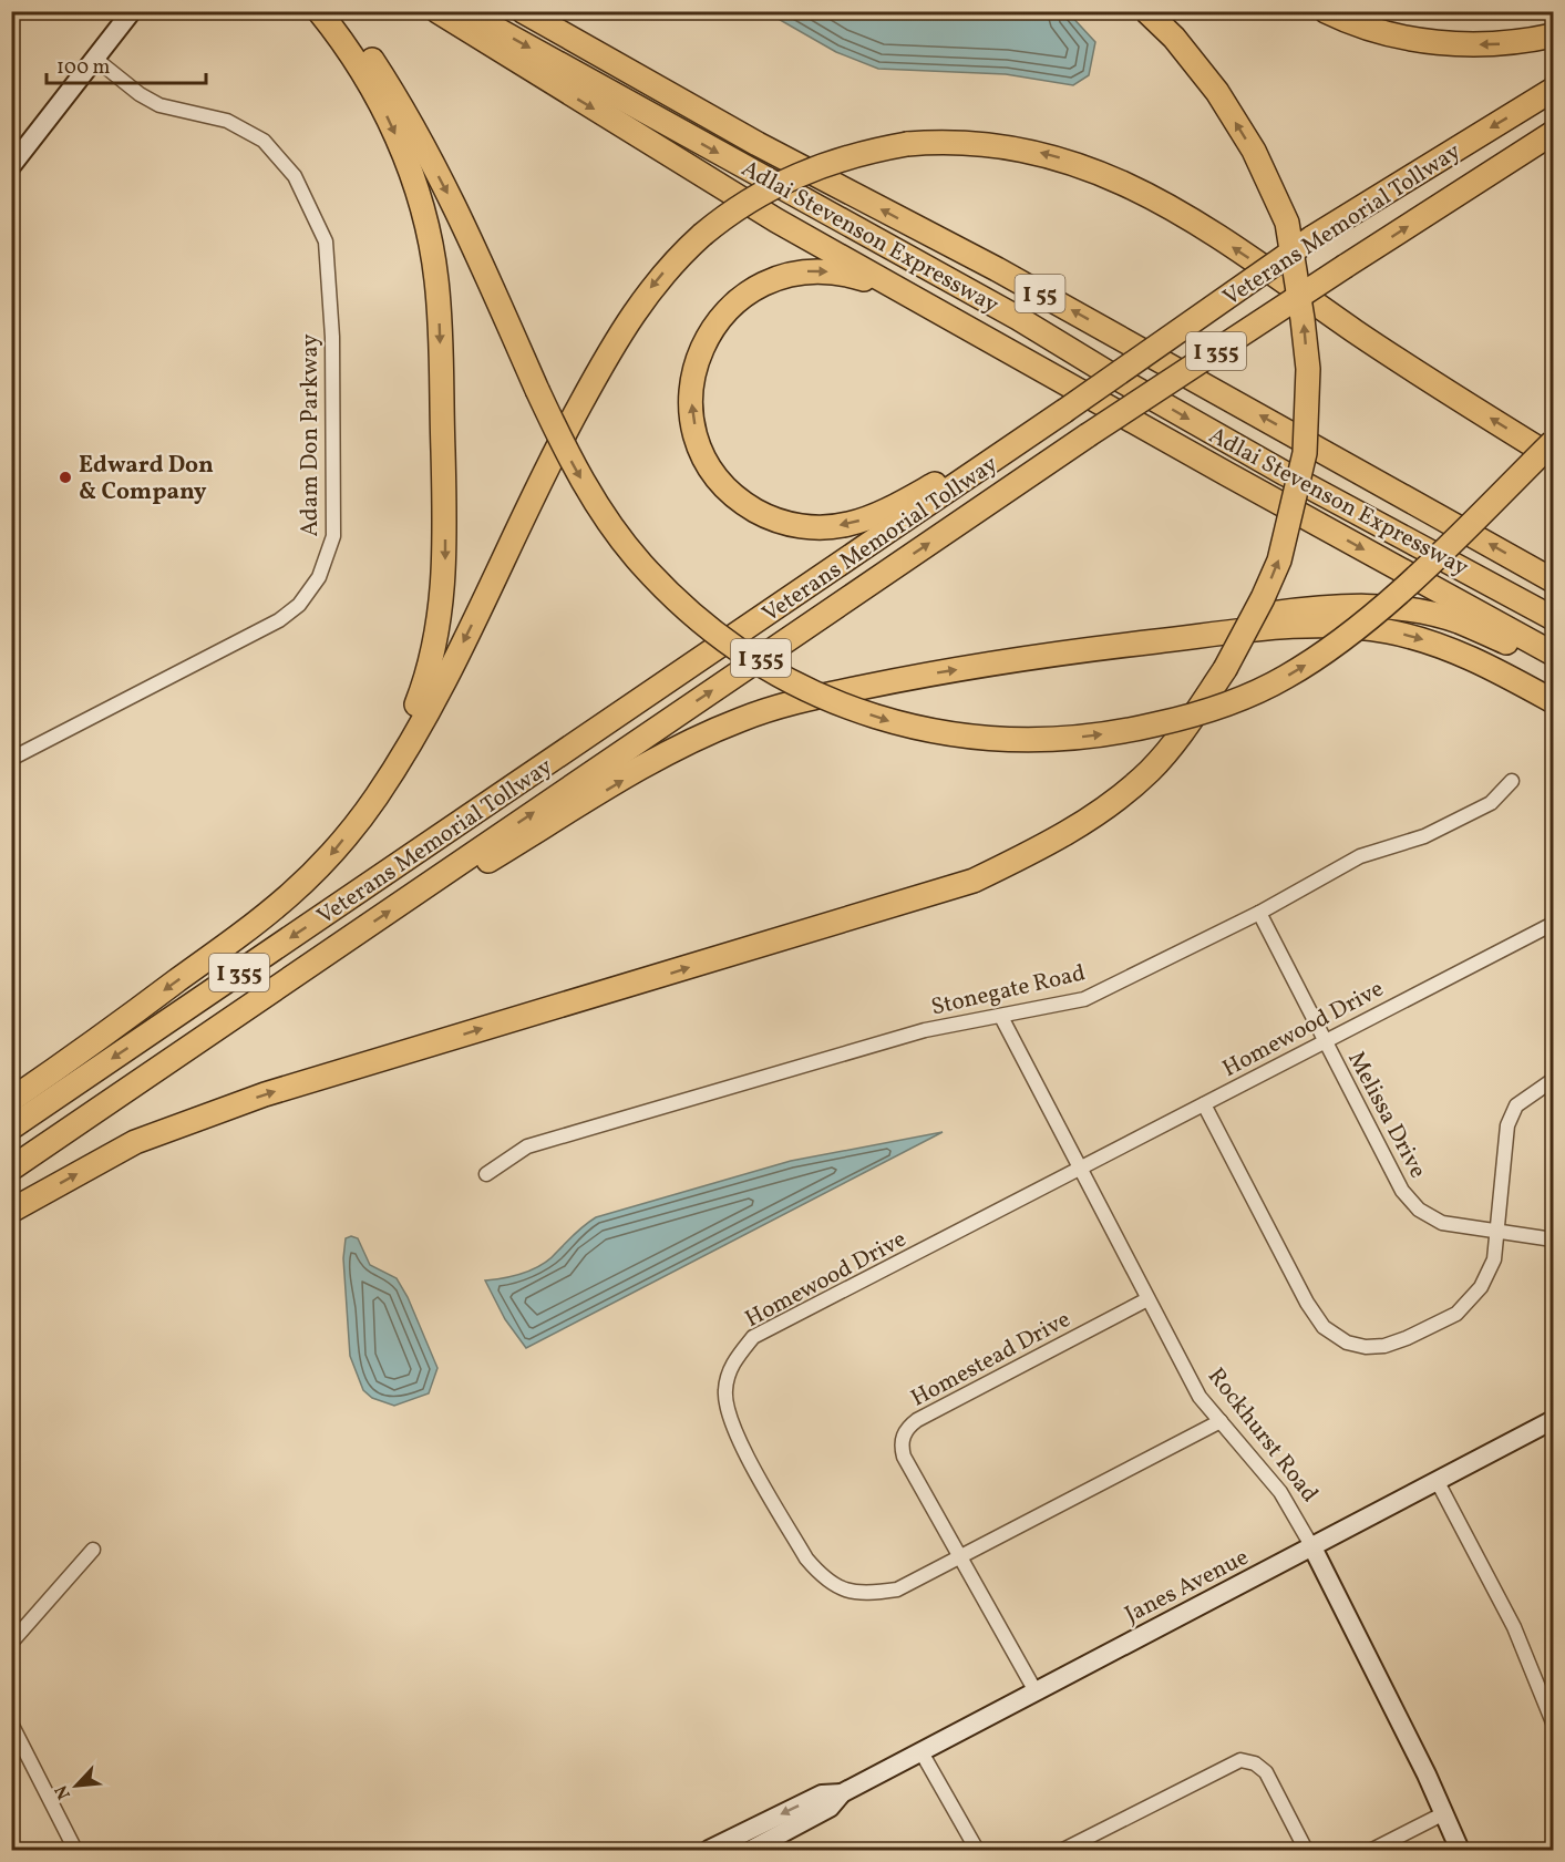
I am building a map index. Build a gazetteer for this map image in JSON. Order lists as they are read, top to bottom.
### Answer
{
  "streets": {
    "highway": [
      "Veterans Memorial Tollway",
      "Adlai Stevenson Expressway",
      "I 55",
      "I 355"
    ],
    "street": [
      "Adam Don Parkway",
      "Stonegate Road",
      "Homewood Drive",
      "Melissa Drive",
      "Homestead Drive",
      "Rockhurst Road",
      "Janes Avenue"
    ]
  },
  "crossings": [
    ["Stonegate Road", "Melissa Drive"],
    ["Stonegate Road", "Rockhurst Road"],
    ["Homewood Drive", "Melissa Drive"],
    ["Homewood Drive", "Homestead Drive"],
    ["Homewood Drive", "Rockhurst Road"],
    ["Homestead Drive", "Rockhurst Road"],
    ["Homestead Drive", "Janes Avenue"],
    ["Rockhurst Road", "Janes Avenue"]
  ],
  "places": ["Edward Don & Company"],
  "scale_bar": "100 m",
  "north": "bottom left"
}
